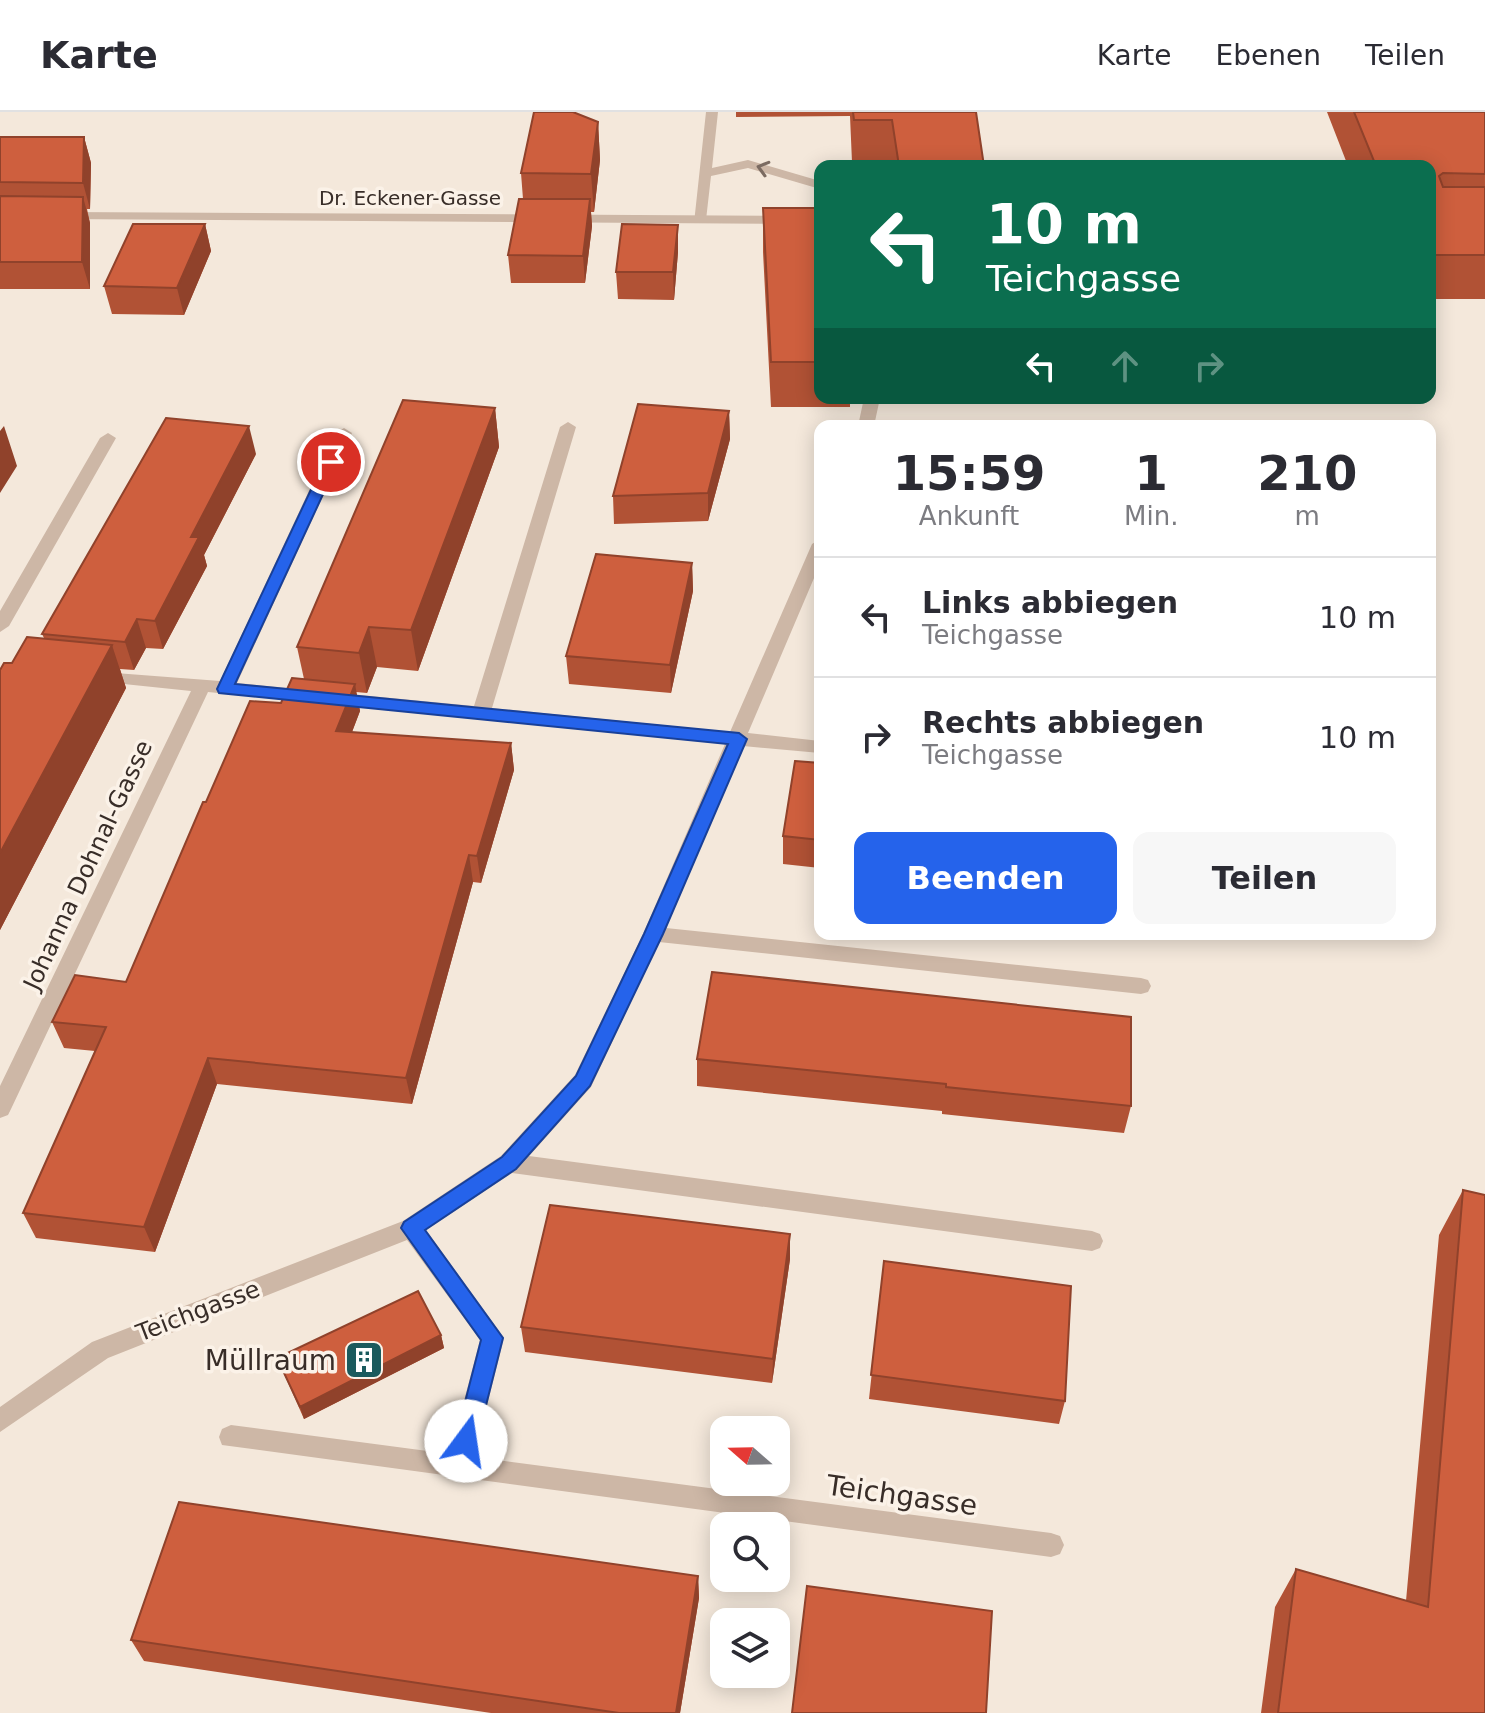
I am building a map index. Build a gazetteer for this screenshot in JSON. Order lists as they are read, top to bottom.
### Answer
{
  "streets": {
    "street": ["Dr. Eckener-Gasse", "Johanna Dohnal-Gasse", "Teichgasse"]
  },
  "places": {
    "building": ["Müllraum"]
  },
  "north": "left",
  "page": {
    "header": "Karte",
    "nav": ["Karte", "Ebenen", "Teilen"],
    "turn": ["10 m", "Teichgasse"],
    "eta": [
      "15:59",
      "Ankunft",
      "1",
      "Min.",
      "210",
      "m"
    ],
    "list": [
      {
        "name": "Links abbiegen",
        "note": "Teichgasse",
        "value": "10 m"
      },
      {
        "name": "Rechts abbiegen",
        "note": "Teichgasse",
        "value": "10 m"
      }
    ],
    "buttons": ["Beenden", "Teilen"]
  }
}
